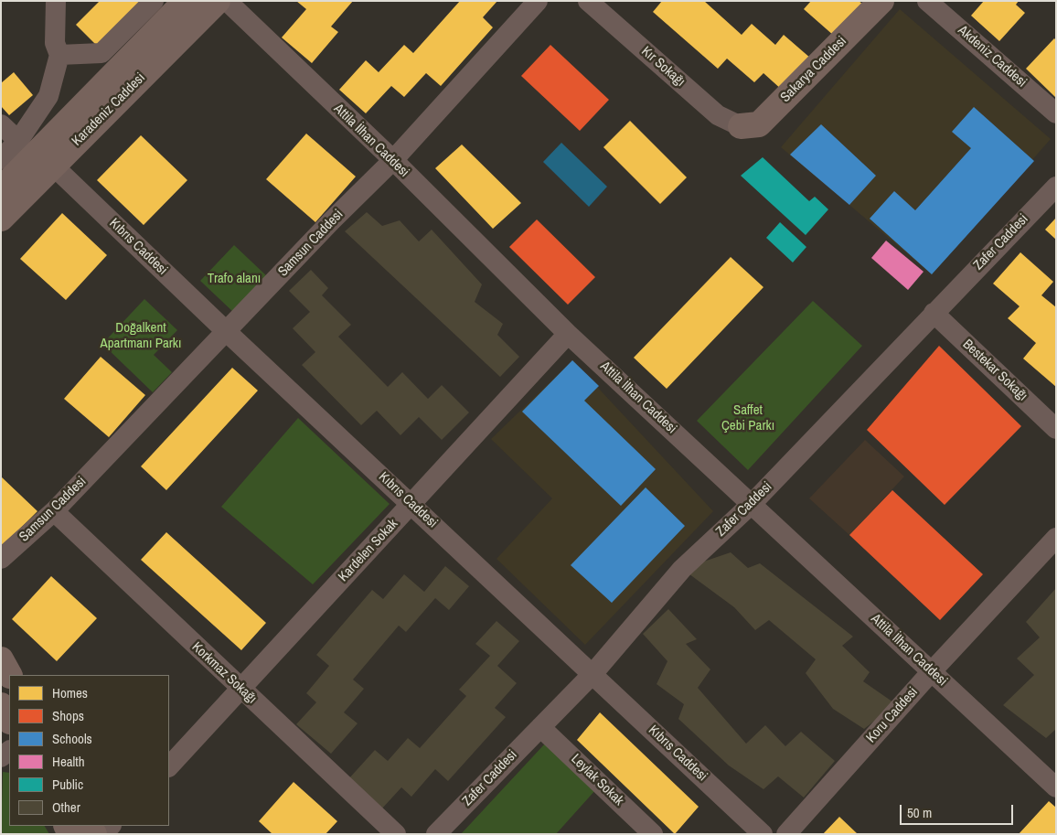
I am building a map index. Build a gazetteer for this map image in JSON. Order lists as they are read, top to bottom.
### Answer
{
  "streets": {
    "main road": ["Sakarya Caddesi", "Karadeniz Caddesi"],
    "street": [
      "Akdeniz Caddesi",
      "Kır Sokağı",
      "Attila İlhan Caddesi",
      "Zafer Caddesi",
      "Samsun Caddesi",
      "Kıbrıs Caddesi",
      "Bestekar Sokağı",
      "Kardelen Sokak",
      "Korkmaz Sokağı",
      "Koru Caddesi",
      "Leylak Sokak"
    ]
  },
  "crossings": [
    ["Kır Sokağı", "Sakarya Caddesi"],
    ["Karadeniz Caddesi", "Kıbrıs Caddesi"],
    ["Attila İlhan Caddesi", "Zafer Caddesi"],
    ["Attila İlhan Caddesi", "Samsun Caddesi"],
    ["Attila İlhan Caddesi", "Kardelen Sokak"],
    ["Attila İlhan Caddesi", "Koru Caddesi"],
    ["Zafer Caddesi", "Kıbrıs Caddesi"],
    ["Zafer Caddesi", "Bestekar Sokağı"],
    ["Zafer Caddesi", "Leylak Sokak"],
    ["Samsun Caddesi", "Kıbrıs Caddesi"],
    ["Samsun Caddesi", "Korkmaz Sokağı"],
    ["Kıbrıs Caddesi", "Kardelen Sokak"],
    ["Kardelen Sokak", "Korkmaz Sokağı"]
  ],
  "parks": ["Trafo alanı", "Doğalkent Apartmanı Parkı", "Saffet Çebi Parkı"],
  "legend": [
    "Homes",
    "Shops",
    "Schools",
    "Health",
    "Public",
    "Other"
  ],
  "scale_bar": "50 m"
}
